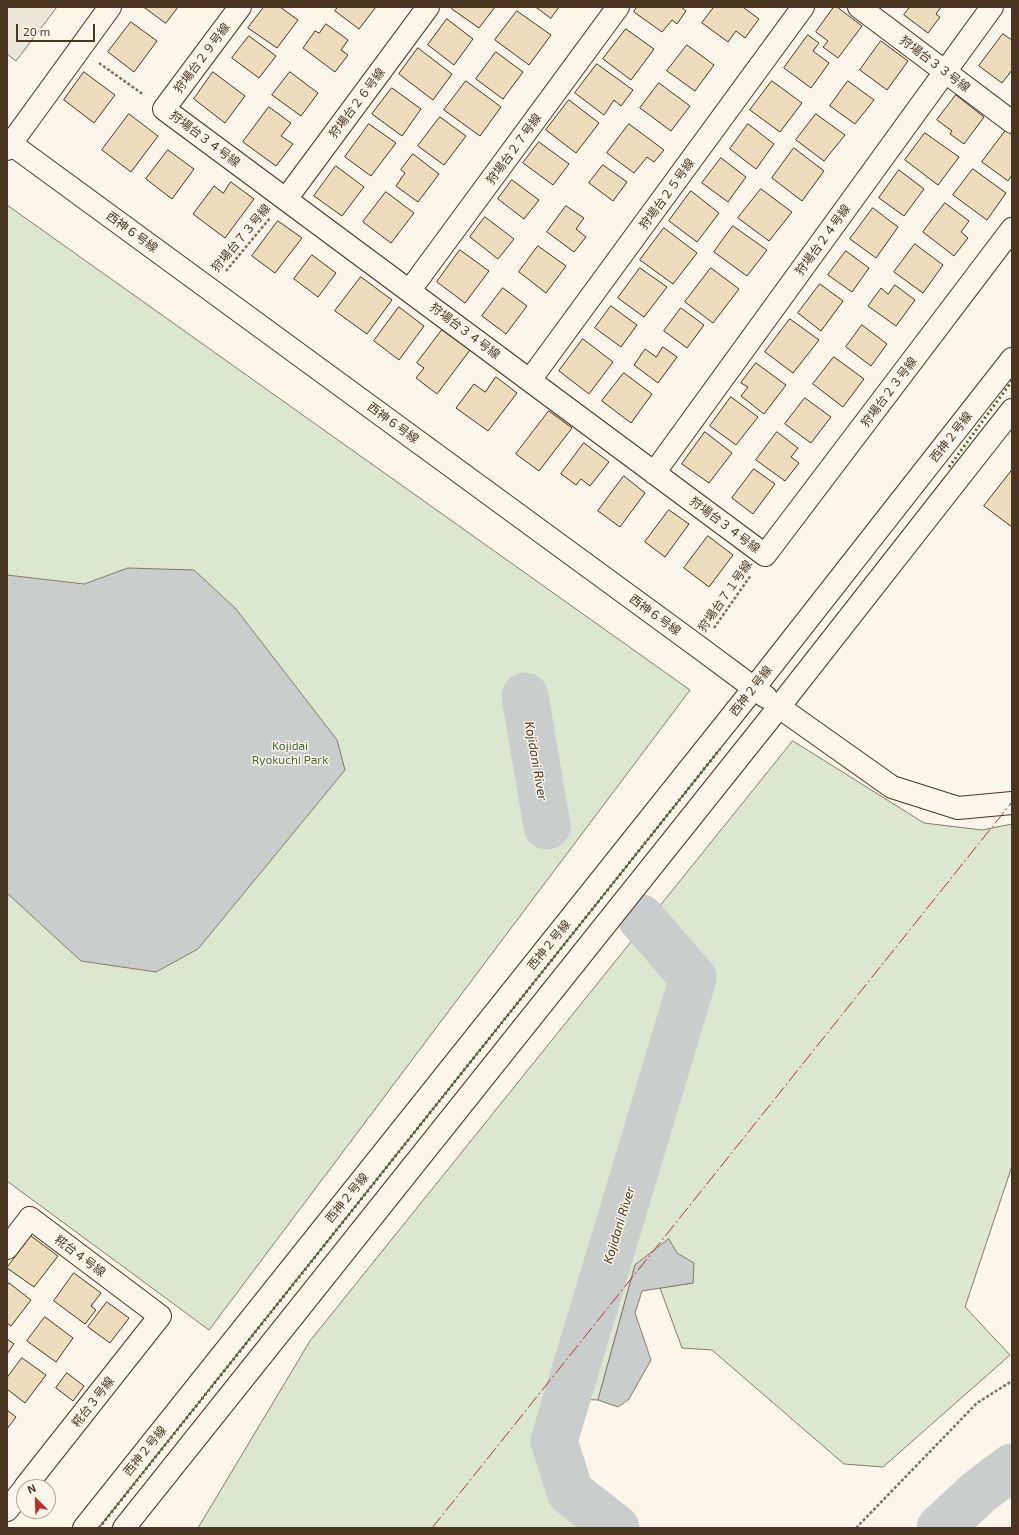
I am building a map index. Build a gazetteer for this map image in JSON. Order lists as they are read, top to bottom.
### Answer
{
  "streets": {
    "street": [
      "狩場台２９号線",
      "狩場台３３号線",
      "狩場台２６号線",
      "狩場台３４号線",
      "狩場台２７号線",
      "狩場台２５号線",
      "西神６号線",
      "狩場台２４号線",
      "狩場台２３号線",
      "西神２号線",
      "糀台４号線",
      "糀台３号線"
    ],
    "path": ["狩場台７３号線", "狩場台７１号線"]
  },
  "crossings": [
    ["狩場台２９号線", "狩場台３４号線"],
    ["狩場台３３号線", "狩場台２４号線"],
    ["狩場台２６号線", "狩場台３４号線"],
    ["狩場台２６号線", "狩場台７３号線"],
    ["狩場台３４号線", "狩場台２７号線"],
    ["狩場台３４号線", "狩場台２５号線"],
    ["狩場台３４号線", "狩場台７３号線"],
    ["狩場台３４号線", "狩場台２４号線"],
    ["狩場台３４号線", "狩場台２３号線"],
    ["狩場台３４号線", "狩場台７１号線"],
    ["西神６号線", "狩場台７３号線"],
    ["西神６号線", "西神２号線"],
    ["西神６号線", "狩場台７１号線"],
    ["狩場台２３号線", "狩場台７１号線"],
    ["糀台４号線", "糀台３号線"]
  ],
  "water": ["Kojidani River"],
  "parks": ["Kojidai Ryokuchi Park"],
  "scale_bar": "20 m",
  "north": "top left"
}
